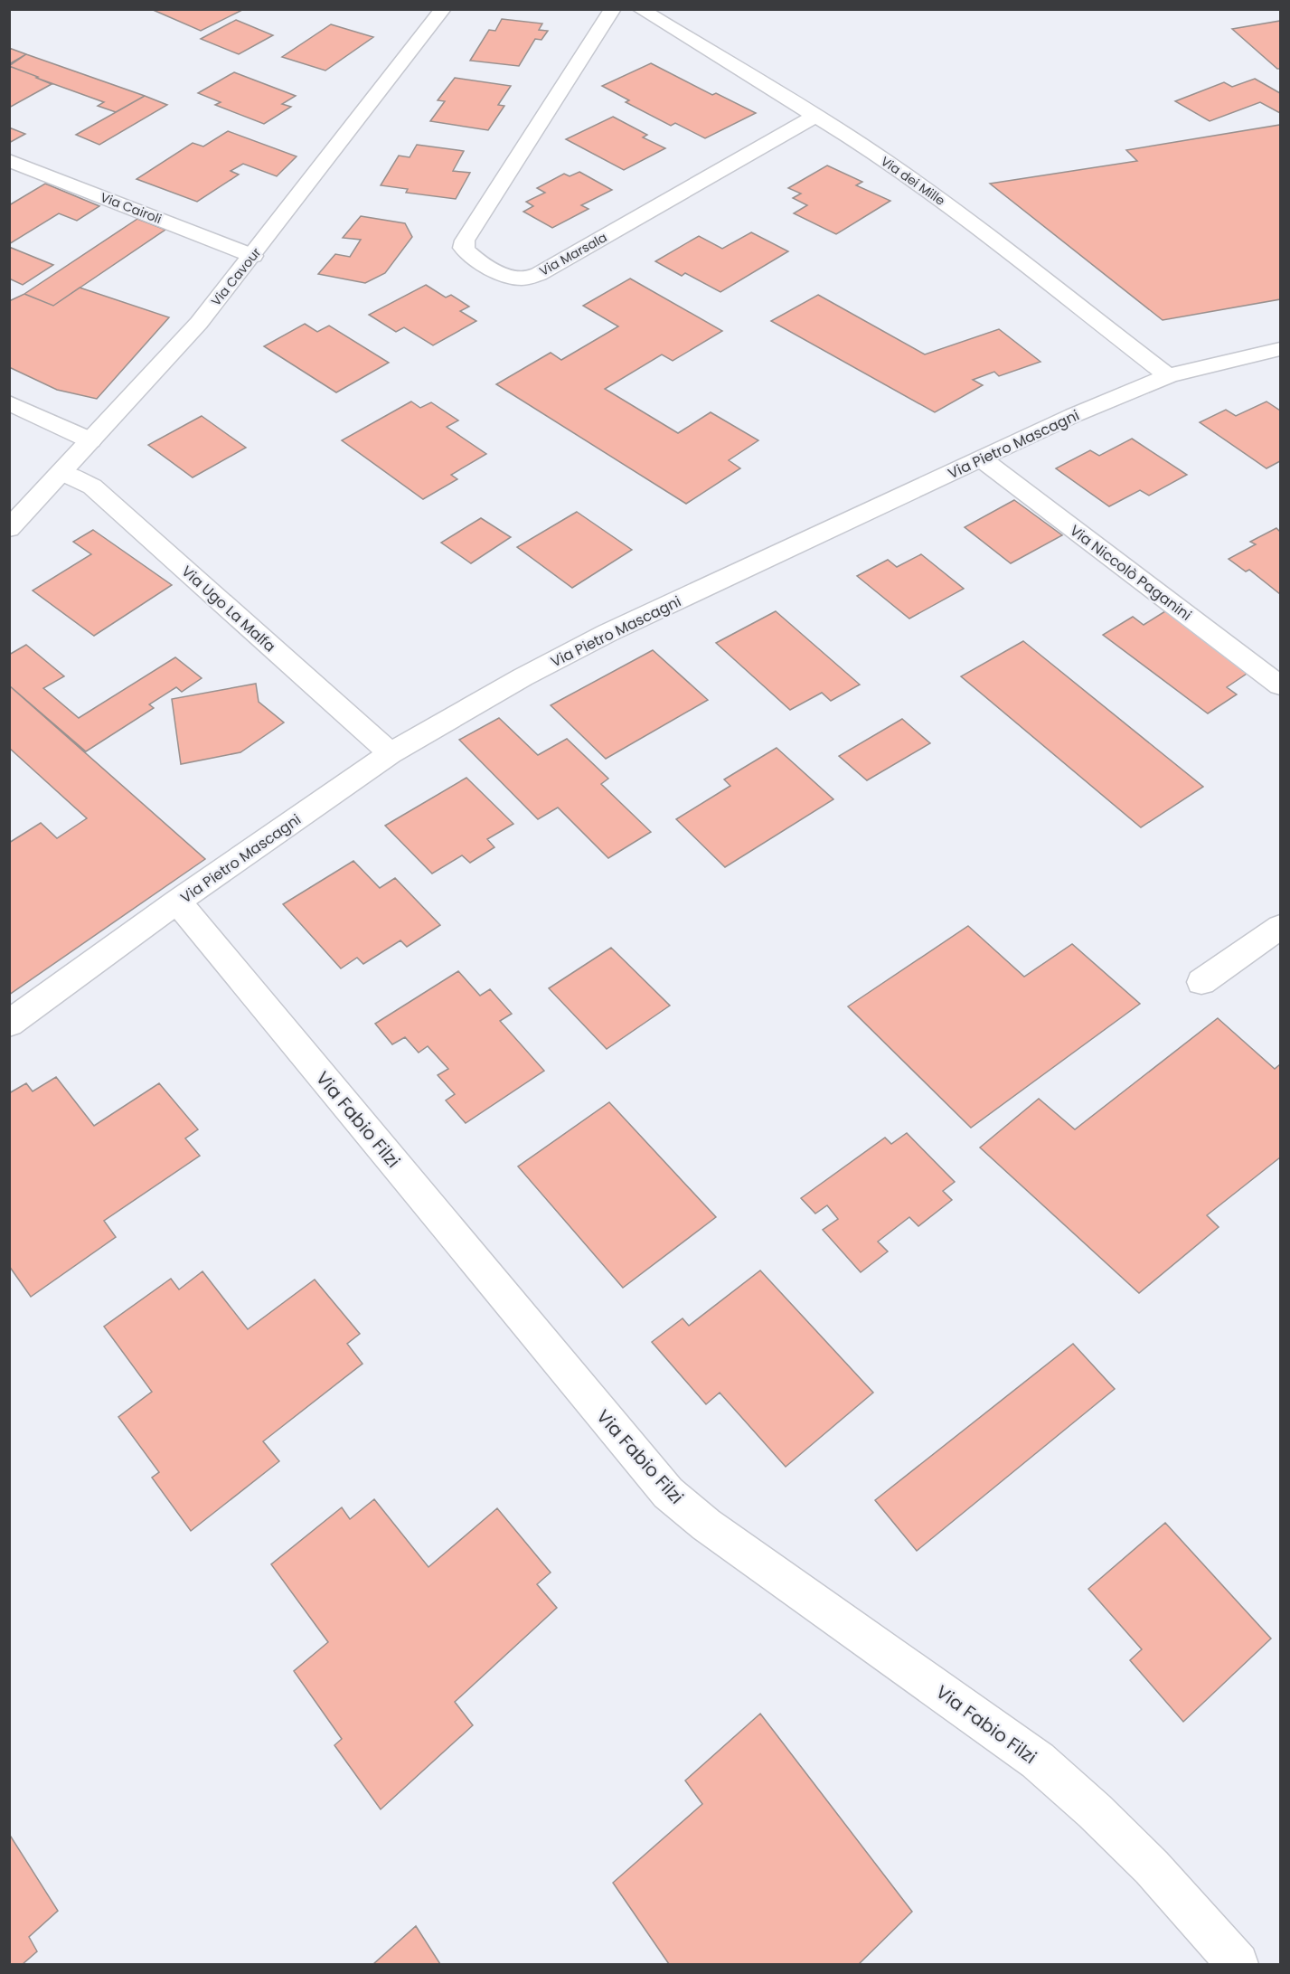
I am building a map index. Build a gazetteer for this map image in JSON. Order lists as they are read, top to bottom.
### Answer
{
  "streets": {
    "street": [
      "Via dei Mille",
      "Via Cairoli",
      "Via Marsala",
      "Via Cavour",
      "Via Pietro Mascagni",
      "Via Niccolò Paganini",
      "Via Ugo La Malfa",
      "Via Fabio Filzi"
    ]
  },
  "crossings": [
    ["Via dei Mille", "Via Marsala"],
    ["Via dei Mille", "Via Pietro Mascagni"],
    ["Via Cairoli", "Via Cavour"],
    ["Via Cavour", "Via Ugo La Malfa"],
    ["Via Pietro Mascagni", "Via Niccolò Paganini"],
    ["Via Pietro Mascagni", "Via Ugo La Malfa"],
    ["Via Pietro Mascagni", "Via Fabio Filzi"]
  ]
}
